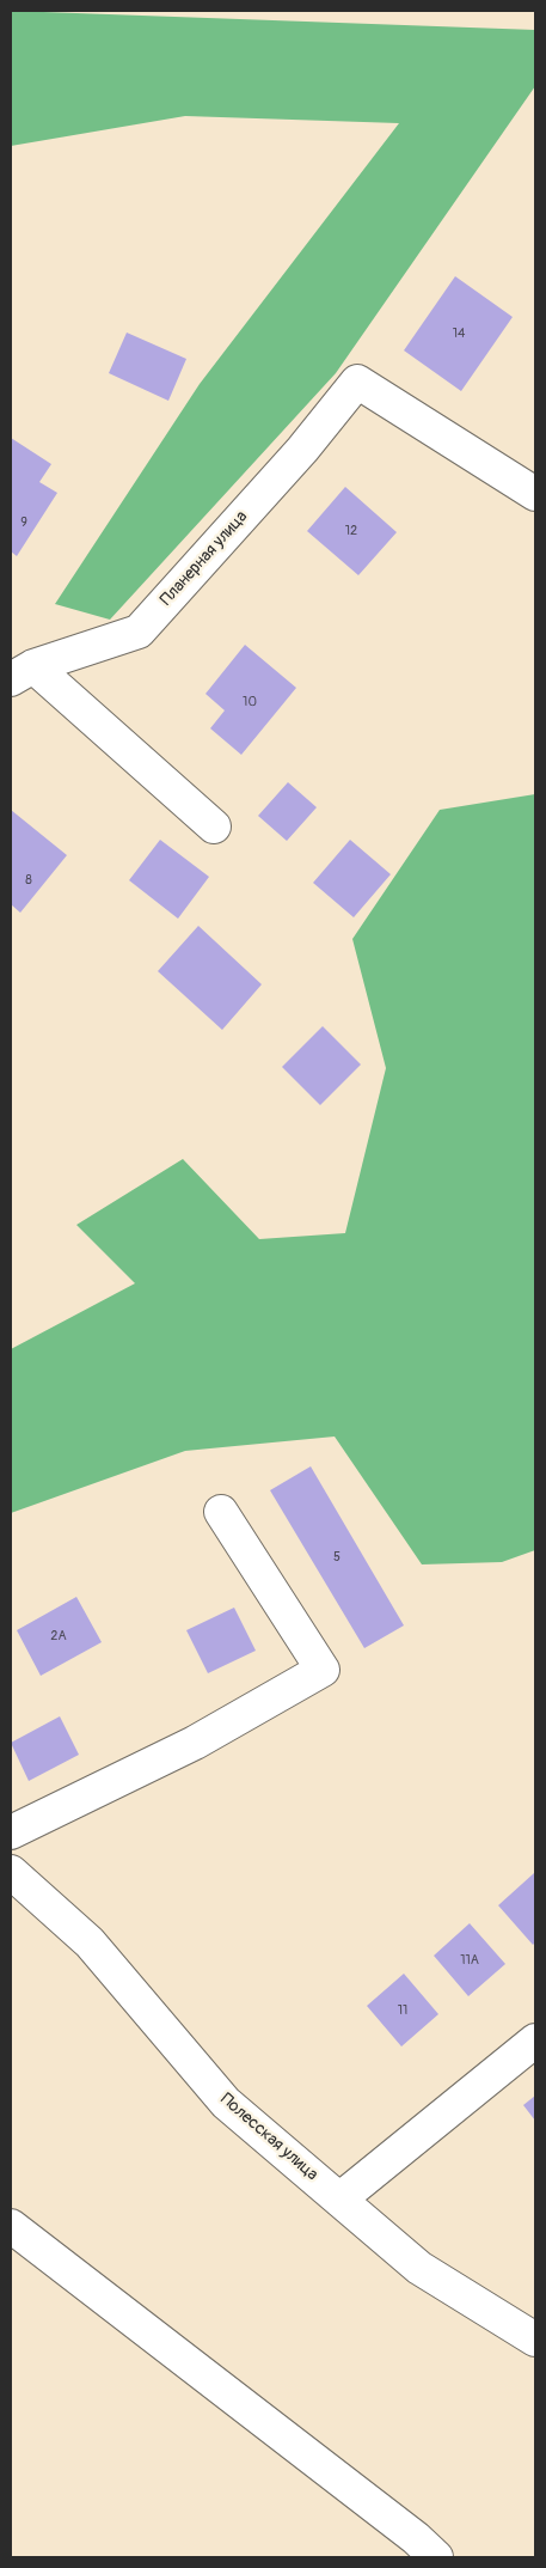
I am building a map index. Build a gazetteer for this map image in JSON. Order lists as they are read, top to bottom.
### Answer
{
  "streets": {
    "street": ["Планерная улица", "Полесская улица"]
  },
  "house_numbers": [
    "14",
    "9",
    "12",
    "10",
    "8",
    "5",
    "2А",
    "11А",
    "11"
  ]
}
